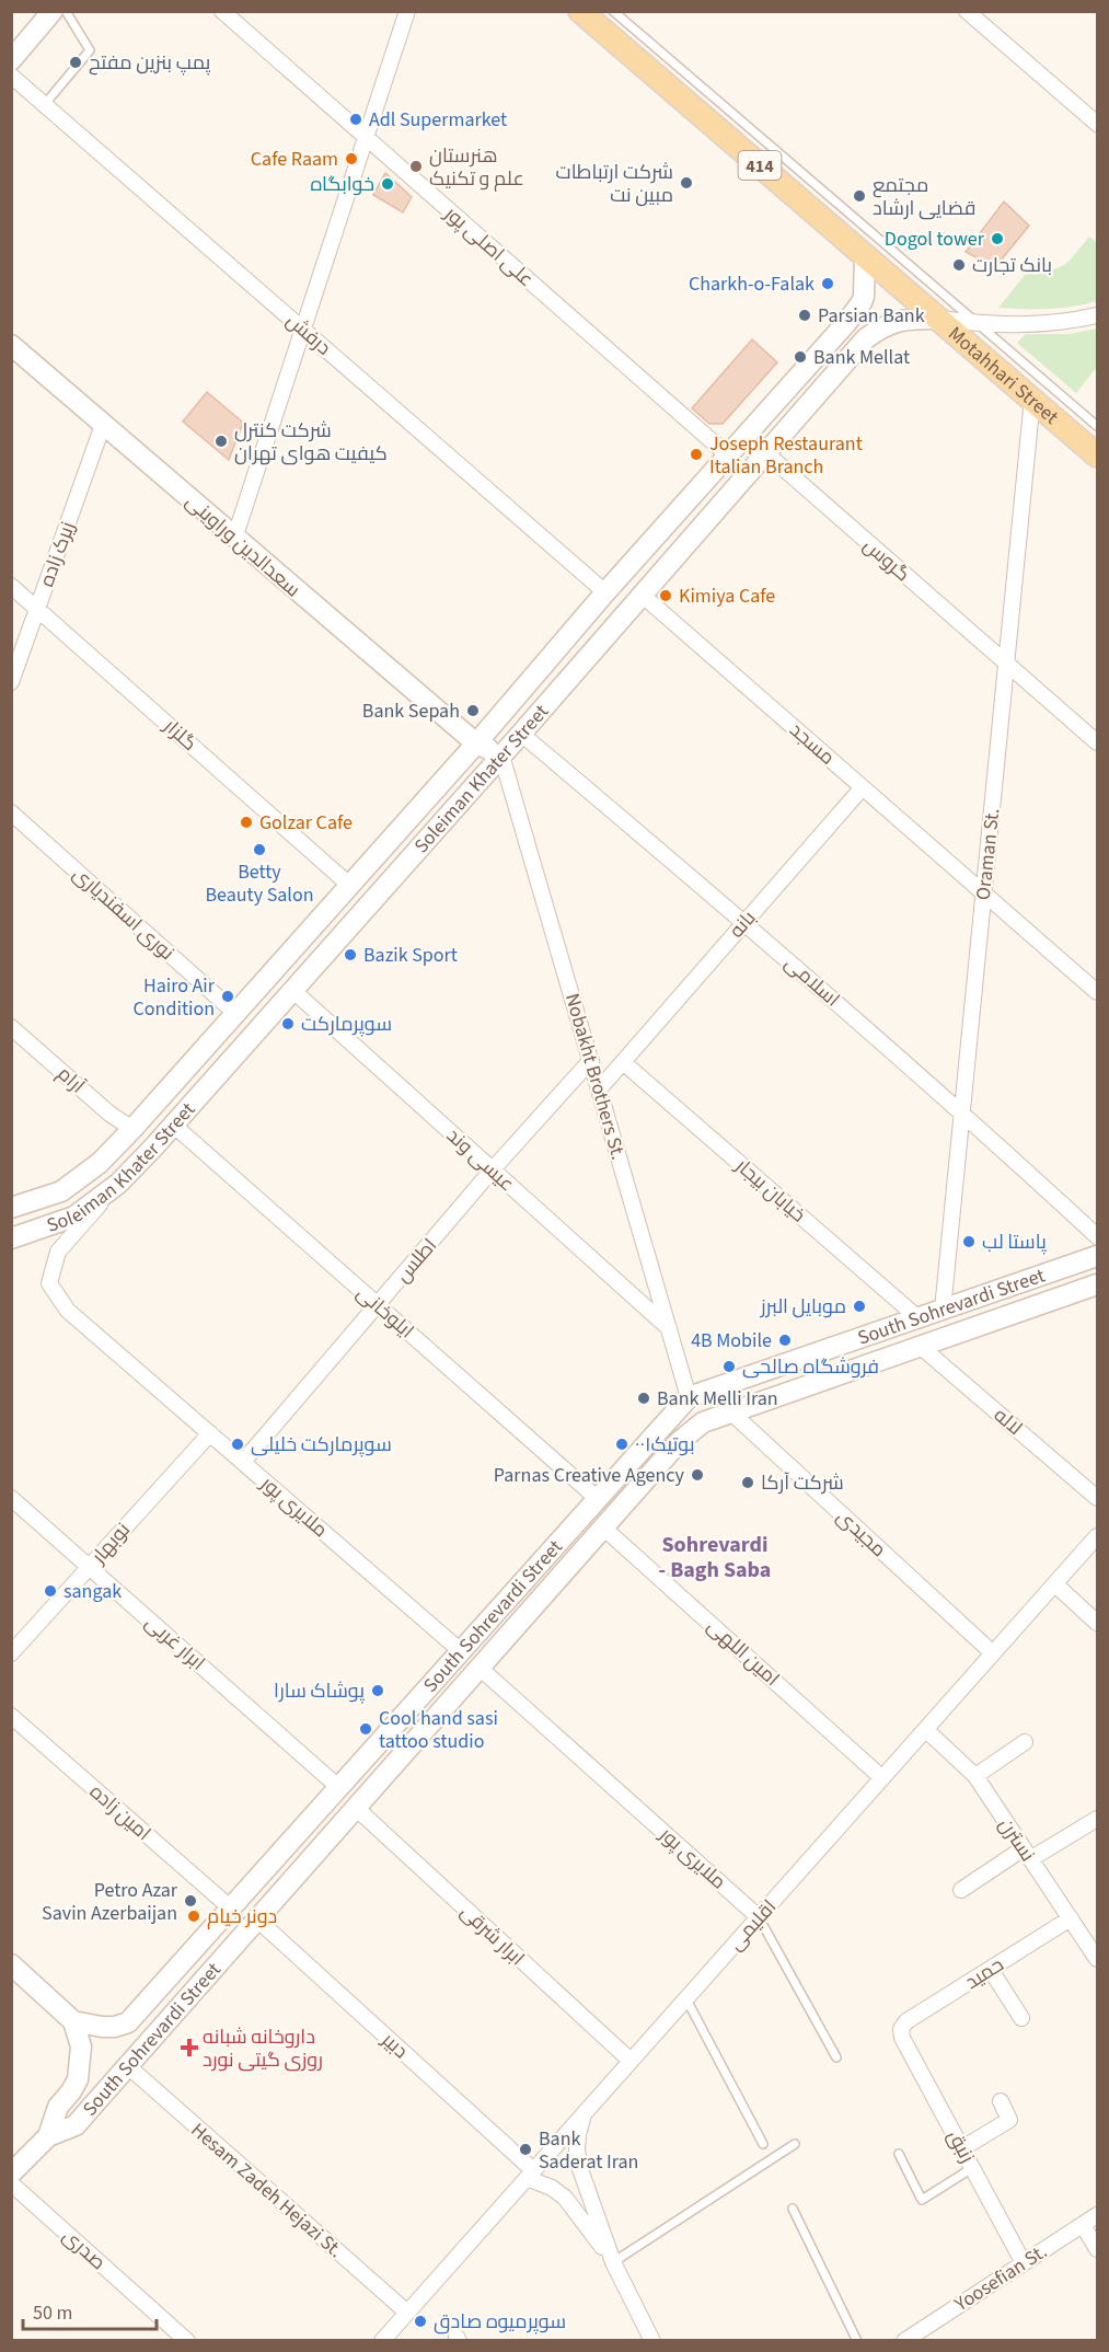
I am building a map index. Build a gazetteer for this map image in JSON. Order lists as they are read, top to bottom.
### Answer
{
  "streets": {
    "main road": [
      "414",
      "Motahhari Street",
      "سعدالدین وراوینی",
      "Soleiman Khater Street",
      "South Sohrevardi Street"
    ],
    "street": [
      "علی اصلی پور",
      "درفش",
      "زیرک زاده",
      "گروس",
      "گلزار",
      "مسجد",
      "Oraman St.",
      "نوری اسفندیاری",
      "بانه",
      "اسلامی",
      "Nobakht Brothers St.",
      "آرام",
      "عیسی وند",
      "خیابان بیجار",
      "اطلس",
      "ایلوخانی",
      "لاله",
      "ملایری پور",
      "مجیدی",
      "نوبهار",
      "ابرار غربی",
      "امین اللهی",
      "امین زاده",
      "نسترن",
      "اقلیمی",
      "ابرار شرقی",
      "حمید",
      "دبیر",
      "زنبق",
      "Hesam Zadeh Hejazi St.",
      "صدری",
      "Yoosefian St."
    ]
  },
  "crossings": [
    ["علی اصلی پور", "Soleiman Khater Street"],
    ["درفش", "Soleiman Khater Street"],
    ["Motahhari Street", "Soleiman Khater Street"],
    ["Motahhari Street", "Oraman St."],
    ["سعدالدین وراوینی", "زیرک زاده"],
    ["سعدالدین وراوینی", "Soleiman Khater Street"],
    ["سعدالدین وراوینی", "Nobakht Brothers St."],
    ["زیرک زاده", "گلزار"],
    ["گروس", "Soleiman Khater Street"],
    ["گروس", "Oraman St."],
    ["گلزار", "Soleiman Khater Street"],
    ["مسجد", "Soleiman Khater Street"],
    ["مسجد", "Oraman St."],
    ["مسجد", "بانه"],
    ["Soleiman Khater Street", "نوری اسفندیاری"],
    ["Soleiman Khater Street", "اسلامی"],
    ["Soleiman Khater Street", "Nobakht Brothers St."],
    ["Soleiman Khater Street", "آرام"],
    ["Soleiman Khater Street", "عیسی وند"],
    ["Soleiman Khater Street", "ایلوخانی"],
    ["Soleiman Khater Street", "ملایری پور"],
    ["Oraman St.", "اسلامی"],
    ["Oraman St.", "South Sohrevardi Street"],
    ["بانه", "اسلامی"],
    ["بانه", "Nobakht Brothers St."],
    ["بانه", "خیابان بیجار"],
    ["Nobakht Brothers St.", "عیسی وند"],
    ["Nobakht Brothers St.", "اطلس"],
    ["Nobakht Brothers St.", "South Sohrevardi Street"],
    ["عیسی وند", "اطلس"],
    ["خیابان بیجار", "South Sohrevardi Street"],
    ["اطلس", "ایلوخانی"],
    ["اطلس", "ملایری پور"],
    ["South Sohrevardi Street", "ایلوخانی"],
    ["South Sohrevardi Street", "لاله"],
    ["South Sohrevardi Street", "ملایری پور"],
    ["South Sohrevardi Street", "مجیدی"],
    ["South Sohrevardi Street", "ابرار غربی"],
    ["South Sohrevardi Street", "امین اللهی"],
    ["South Sohrevardi Street", "امین زاده"],
    ["South Sohrevardi Street", "ابرار شرقی"],
    ["South Sohrevardi Street", "دبیر"],
    ["South Sohrevardi Street", "Hesam Zadeh Hejazi St."],
    ["ملایری پور", "نوبهار"],
    ["ملایری پور", "اقلیمی"],
    ["مجیدی", "اقلیمی"],
    ["نوبهار", "ابرار غربی"],
    ["امین اللهی", "اقلیمی"],
    ["نسترن", "اقلیمی"],
    ["نسترن", "حمید"],
    ["اقلیمی", "ابرار شرقی"],
    ["اقلیمی", "دبیر"],
    ["اقلیمی", "Hesam Zadeh Hejazi St."],
    ["حمید", "زنبق"],
    ["زنبق", "Yoosefian St."]
  ],
  "districts": ["Sohrevardi - Bagh Saba"],
  "places": {
    "other": [
      "پمپ بنزین مفتح",
      "Adl Supermarket",
      "Cafe Raam",
      "هنرستان علم و تکنیک",
      "شرکت ارتباطات مبین نت",
      "خوابگاه",
      "مجتمع قضایی ارشاد",
      "Dogol tower",
      "بانک تجارت",
      "Charkh-o-Falak",
      "Parsian Bank",
      "Bank Mellat",
      "شرکت کنترل کیفیت هوای تهران",
      "Joseph Restaurant Italian Branch",
      "Kimiya Cafe",
      "Bank Sepah",
      "Golzar Cafe",
      "Betty Beauty Salon",
      "Bazik Sport",
      "Hairo Air Condition",
      "سوپرمارکت",
      "پاستا لب",
      "موبایل البرز",
      "4B Mobile",
      "فروشگاه صالحی",
      "Bank Melli Iran",
      "سوپرمارکت خلیلی",
      "بوتیک۰۰۱",
      "Parnas Creative Agency",
      "شرکت آرکا",
      "sangak",
      "پوشاک سارا",
      "Cool hand sasi tattoo studio",
      "Petro Azar Savin Azerbaijan",
      "دونر خیام",
      "Bank Saderat Iran",
      "سوپرمیوه صادق"
    ],
    "health": ["داروخانه شبانه روزی گیتی نورد"]
  },
  "scale_bar": "50 m"
}
